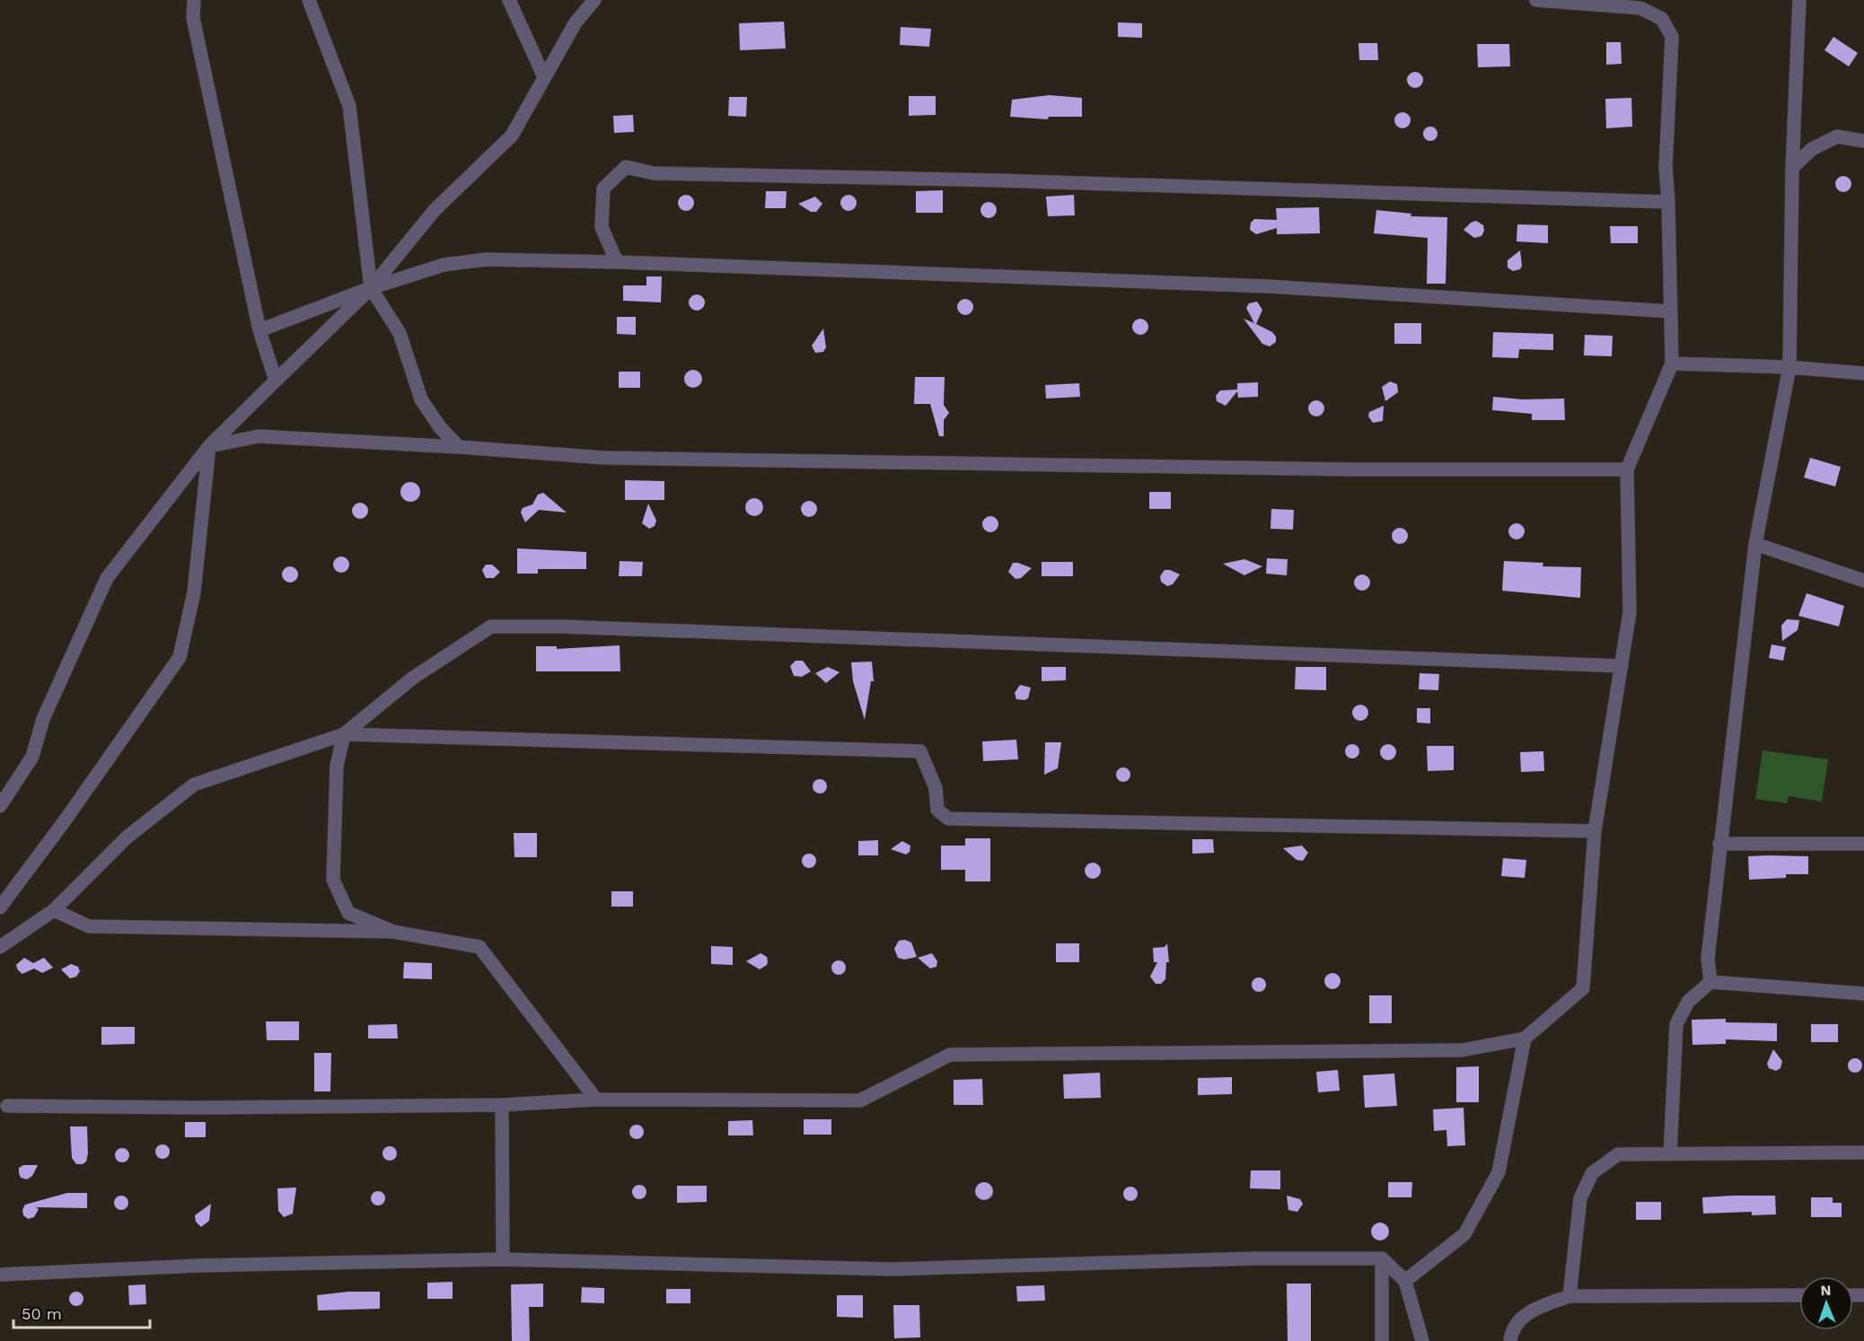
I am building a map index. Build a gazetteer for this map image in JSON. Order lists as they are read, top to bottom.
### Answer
{
  "scale_bar": "50 m",
  "north": "top"
}
